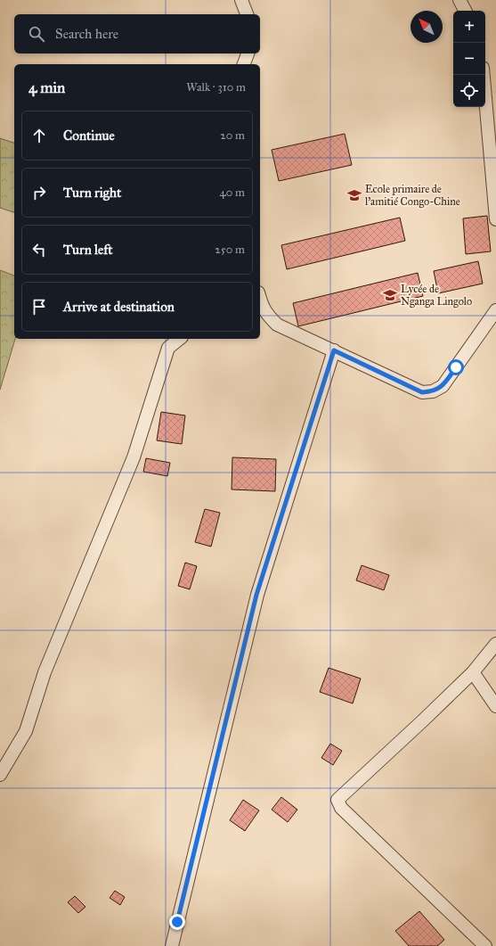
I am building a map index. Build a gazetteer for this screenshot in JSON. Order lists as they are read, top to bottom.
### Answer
{
  "places": {
    "school or university": ["Ecole primaire de l’amitié Congo-Chine", "Lycée de Nganga Lingolo"]
  },
  "north": "top left",
  "page": {
    "map_buttons": ["+", "−"],
    "search": "Search here",
    "heading": ["4 min", "Walk · 310 m"],
    "list": [
      ["Continue", "20 m"],
      ["Turn right", "40 m"],
      ["Turn left", "250 m"],
      "Arrive at destination"
    ]
  }
}
